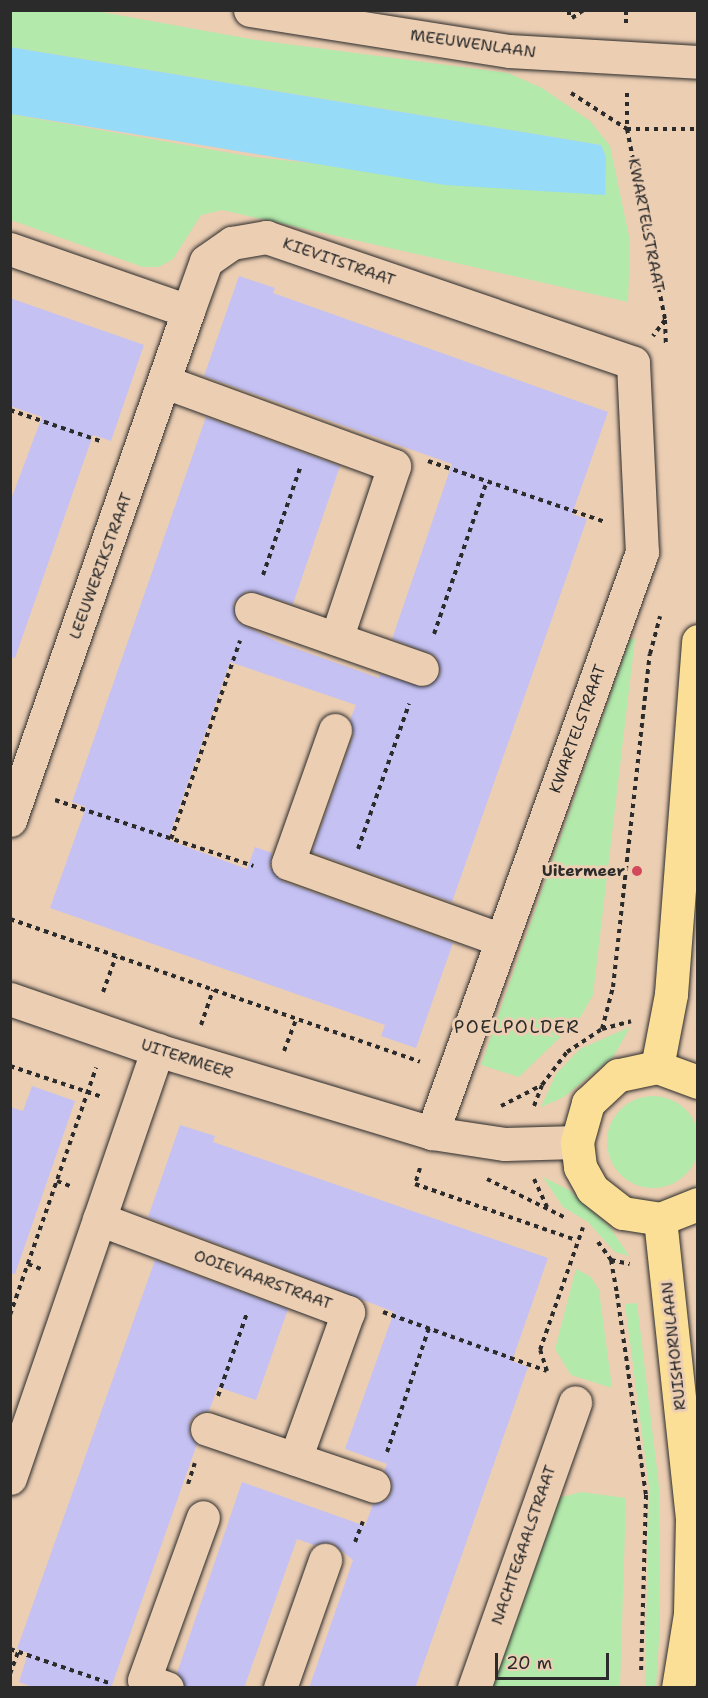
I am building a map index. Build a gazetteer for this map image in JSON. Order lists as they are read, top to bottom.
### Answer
{
  "streets": {
    "main road": ["RUISHORNLAAN"],
    "street": [
      "MEEUWENLAAN",
      "KWARTELSTRAAT",
      "KIEVITSTRAAT",
      "LEEUWERIKSTRAAT",
      "UITERMEER",
      "OOIEVAARSTRAAT",
      "NACHTEGAALSTRAAT"
    ]
  },
  "crossings": [
    ["KWARTELSTRAAT", "KIEVITSTRAAT"],
    ["KWARTELSTRAAT", "UITERMEER"],
    ["KIEVITSTRAAT", "LEEUWERIKSTRAAT"]
  ],
  "districts": ["POELPOLDER"],
  "places": ["Uitermeer"],
  "scale_bar": "20 m"
}
